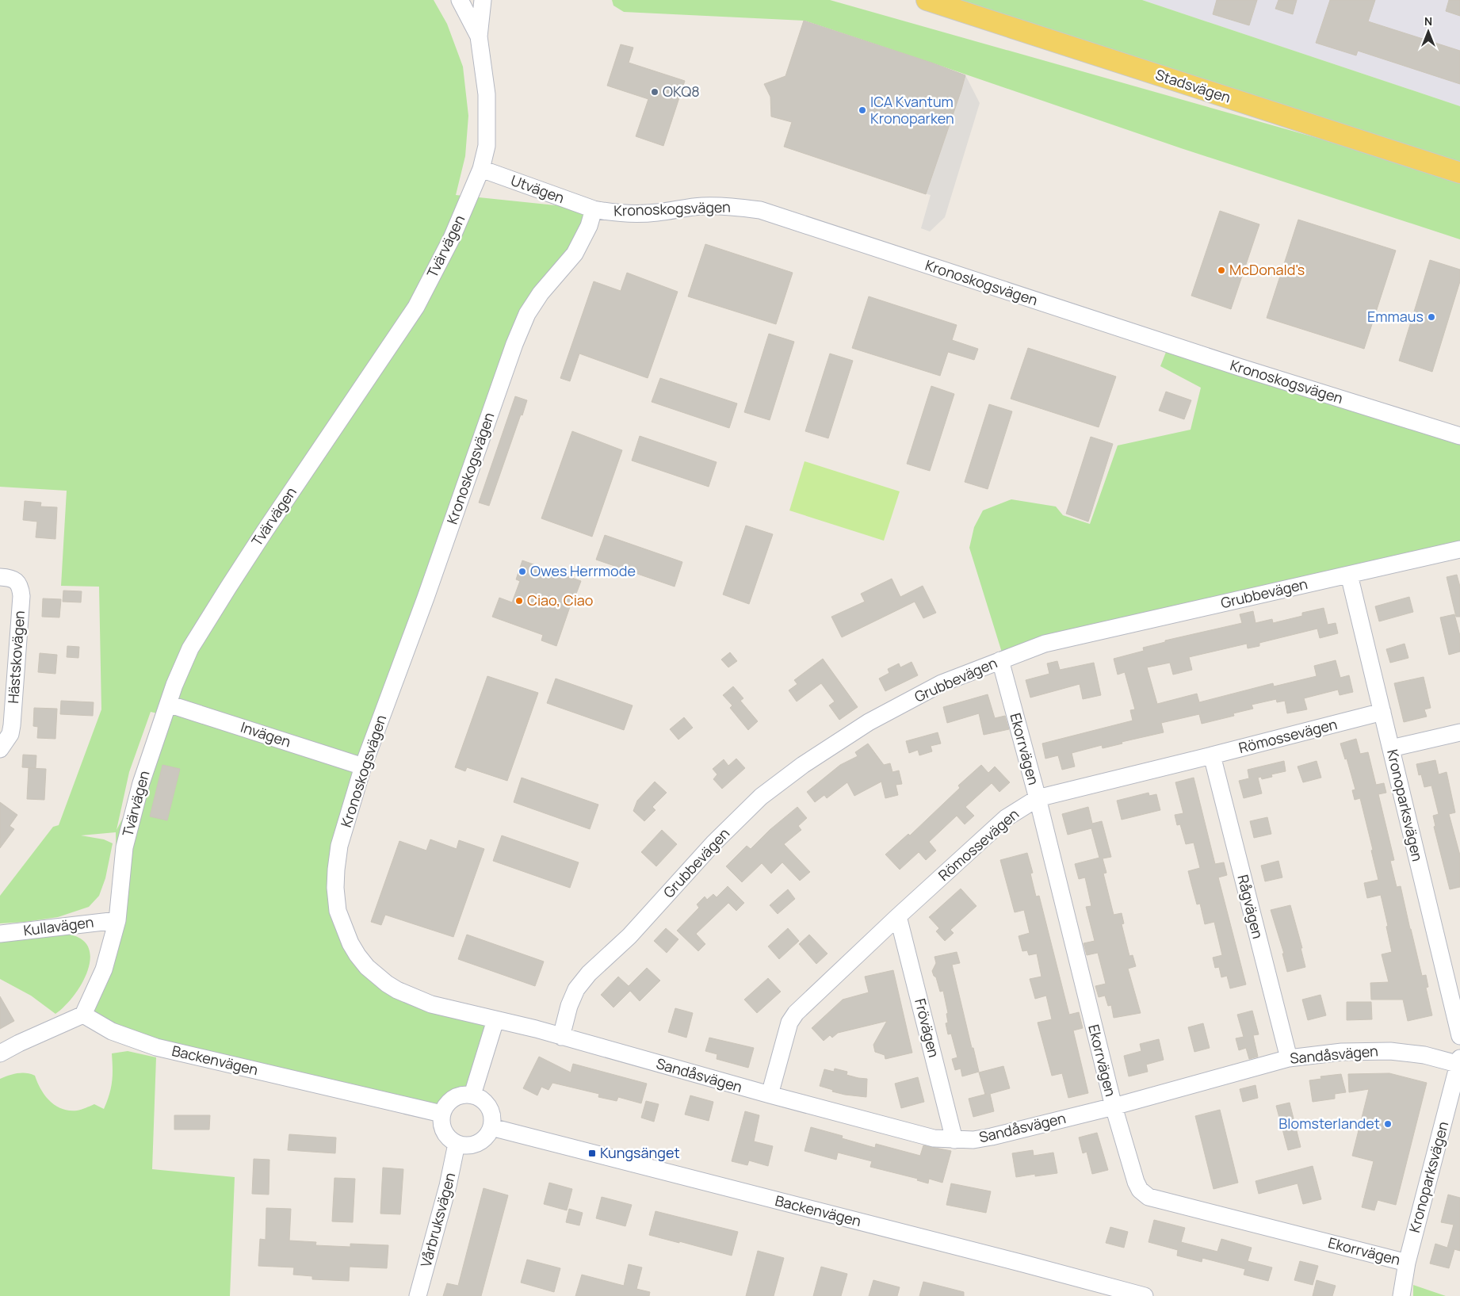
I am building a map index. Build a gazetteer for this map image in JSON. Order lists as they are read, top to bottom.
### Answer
{
  "streets": {
    "main road": ["Stadsvägen"],
    "street": [
      "Utvägen",
      "Kronoskogsvägen",
      "Tvärvägen",
      "Grubbevägen",
      "Hästskovägen",
      "Invägen",
      "Römossevägen",
      "Ekorrvägen",
      "Kronoparksvägen",
      "Rågvägen",
      "Kullavägen",
      "Frövägen",
      "Sandåsvägen",
      "Backenvägen",
      "Vårbruksvägen"
    ]
  },
  "crossings": [
    ["Utvägen", "Kronoskogsvägen"],
    ["Utvägen", "Tvärvägen"],
    ["Kronoskogsvägen", "Invägen"],
    ["Kronoskogsvägen", "Sandåsvägen"],
    ["Tvärvägen", "Invägen"],
    ["Tvärvägen", "Kullavägen"],
    ["Tvärvägen", "Backenvägen"],
    ["Grubbevägen", "Ekorrvägen"],
    ["Grubbevägen", "Kronoparksvägen"],
    ["Grubbevägen", "Sandåsvägen"],
    ["Römossevägen", "Ekorrvägen"],
    ["Römossevägen", "Kronoparksvägen"],
    ["Römossevägen", "Rågvägen"],
    ["Römossevägen", "Frövägen"],
    ["Römossevägen", "Sandåsvägen"],
    ["Ekorrvägen", "Kronoparksvägen"],
    ["Ekorrvägen", "Sandåsvägen"],
    ["Kronoparksvägen", "Sandåsvägen"],
    ["Rågvägen", "Sandåsvägen"],
    ["Frövägen", "Sandåsvägen"],
    ["Backenvägen", "Vårbruksvägen"]
  ],
  "places": {
    "other": [
      "OKQ8",
      "ICA Kvantum Kronoparken",
      "McDonald's",
      "Emmaus",
      "Owes Herrmode",
      "Ciao, Ciao",
      "Blomsterlandet"
    ],
    "transit": ["Kungsänget"]
  },
  "north": "top"
}
